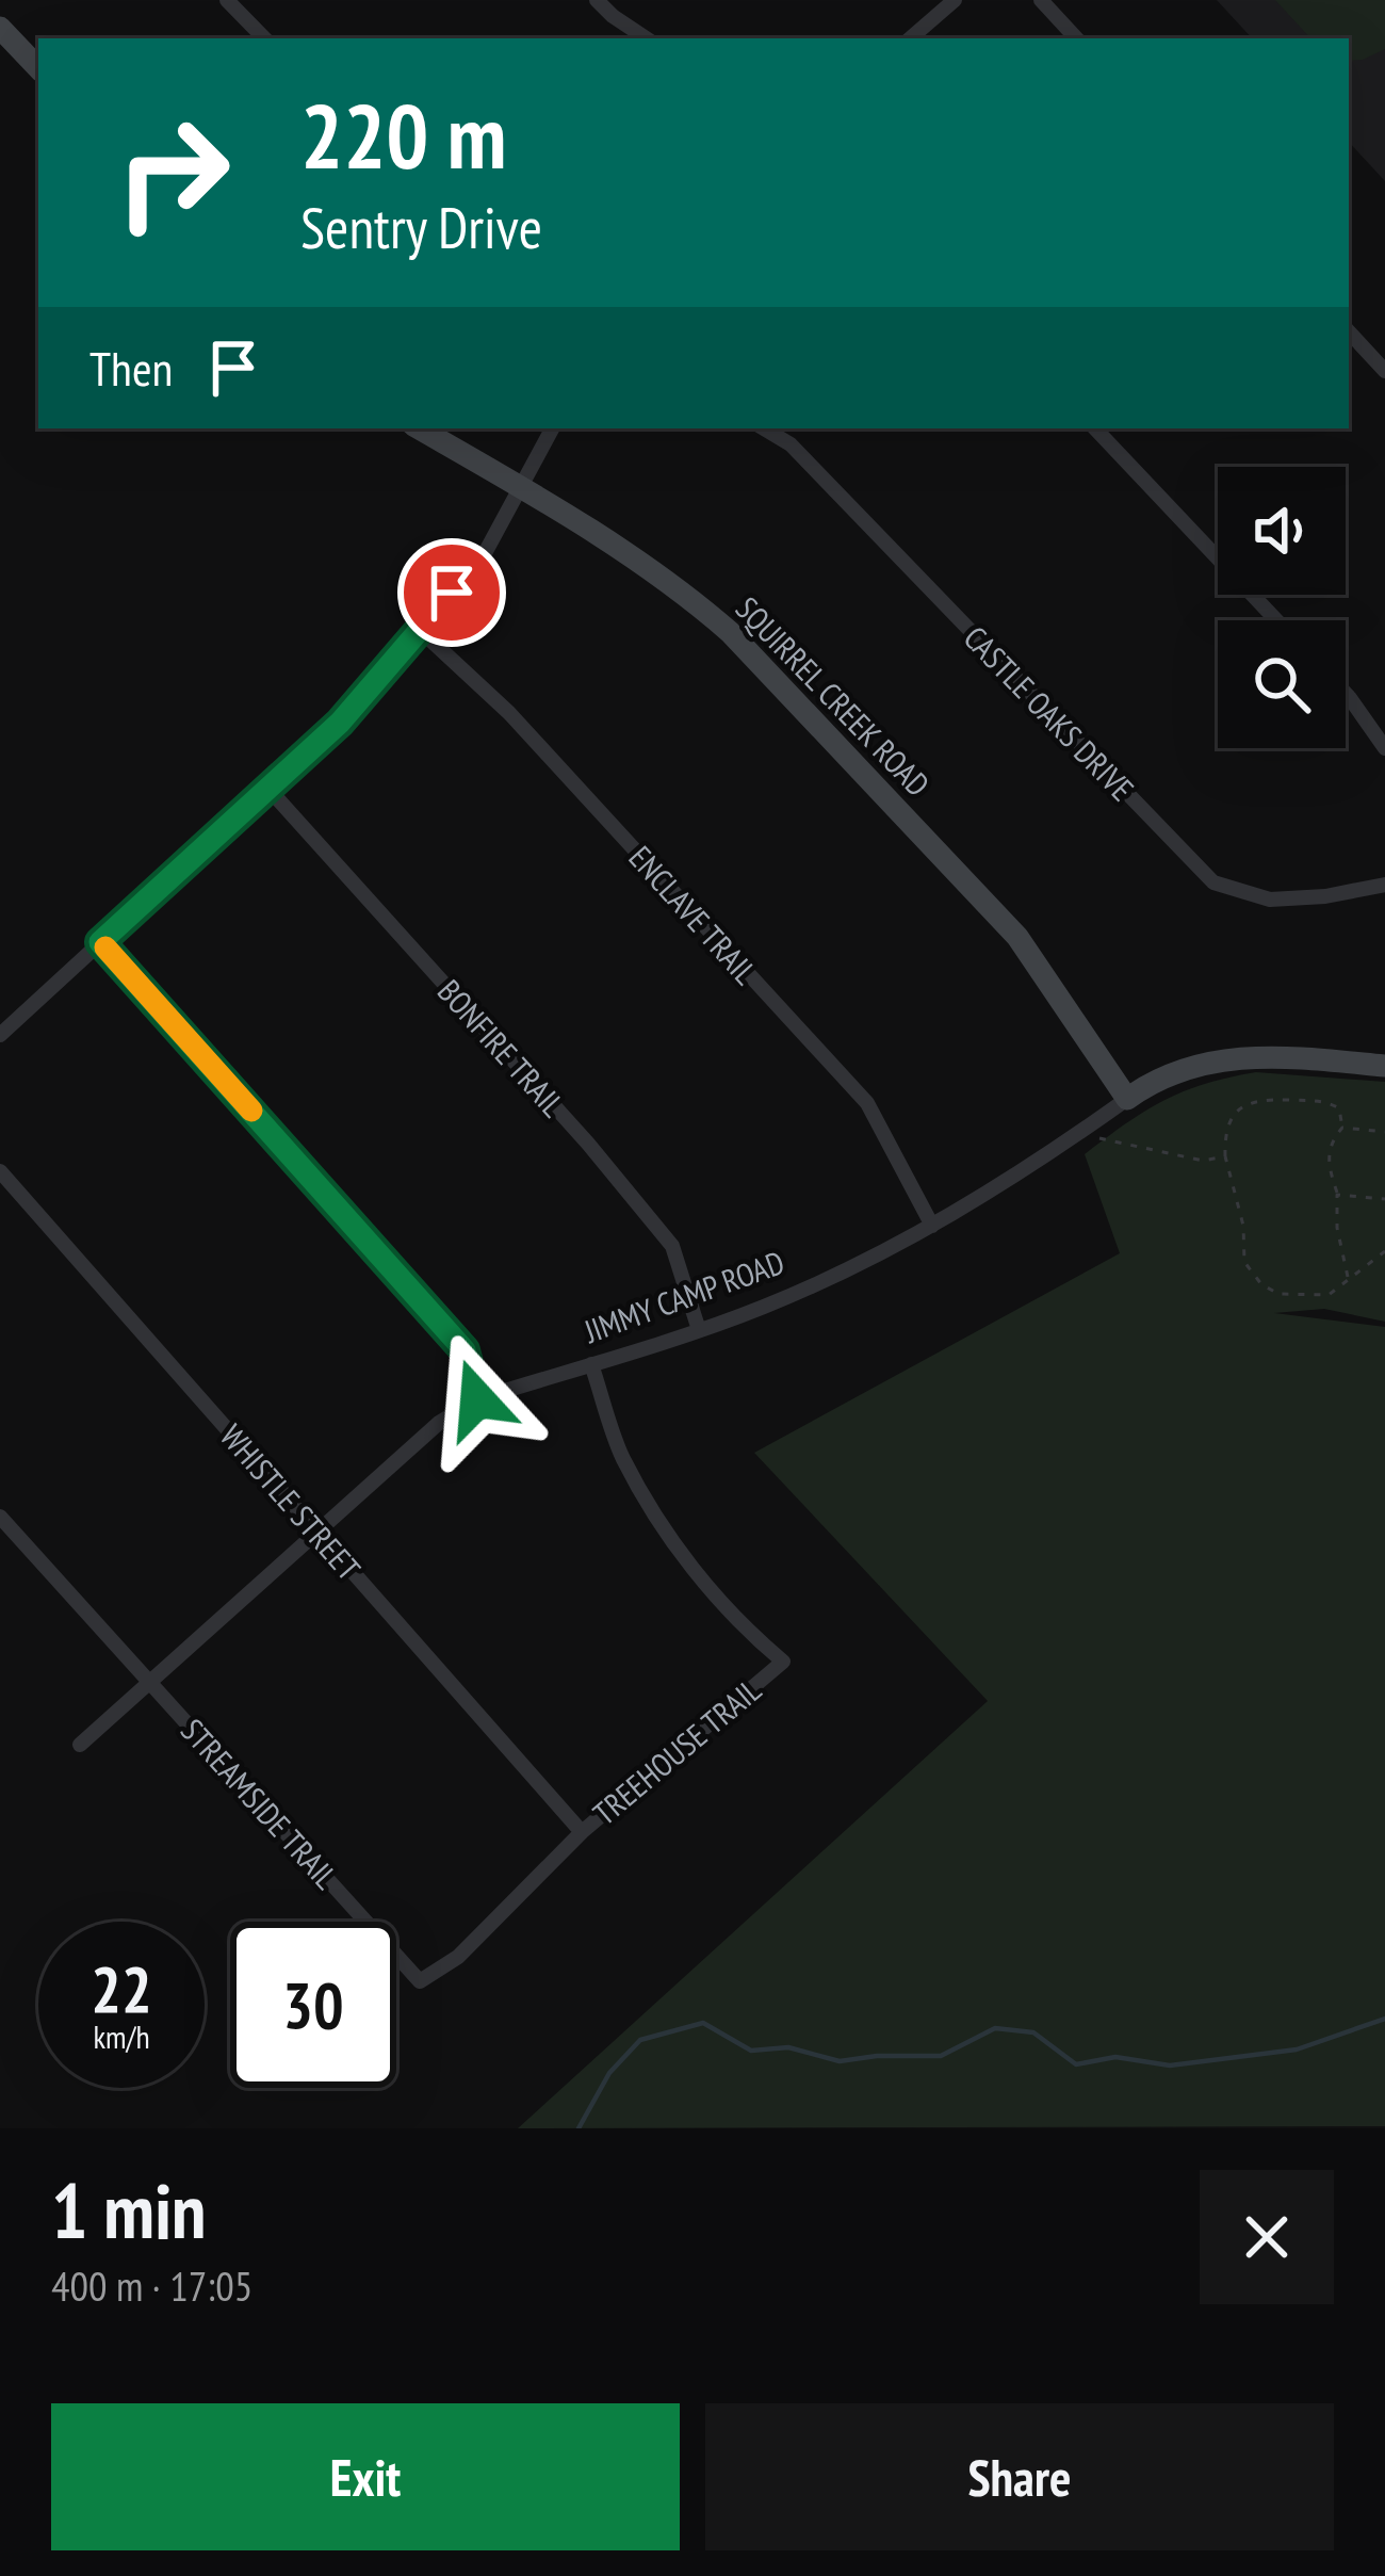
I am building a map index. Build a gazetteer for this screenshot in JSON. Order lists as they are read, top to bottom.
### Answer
{
  "streets": {
    "street": [
      "SQUIRREL CREEK ROAD",
      "CASTLE OAKS DRIVE",
      "ENCLAVE TRAIL",
      "BONFIRE TRAIL",
      "JIMMY CAMP ROAD",
      "WHISTLE STREET",
      "TREEHOUSE TRAIL",
      "STREAMSIDE TRAIL"
    ]
  },
  "crossings": [
    ["SQUIRREL CREEK ROAD", "JIMMY CAMP ROAD"],
    ["ENCLAVE TRAIL", "JIMMY CAMP ROAD"],
    ["BONFIRE TRAIL", "JIMMY CAMP ROAD"],
    ["JIMMY CAMP ROAD", "WHISTLE STREET"],
    ["JIMMY CAMP ROAD", "TREEHOUSE TRAIL"],
    ["JIMMY CAMP ROAD", "STREAMSIDE TRAIL"],
    ["WHISTLE STREET", "TREEHOUSE TRAIL"],
    ["TREEHOUSE TRAIL", "STREAMSIDE TRAIL"]
  ],
  "page": {
    "turn": ["220 m", "Sentry Drive"],
    "then": "Then",
    "speed": "22 km/h",
    "limit": "30",
    "heading": ["1 min", "400 m · 17:05"],
    "buttons": ["Exit", "Share"]
  }
}
